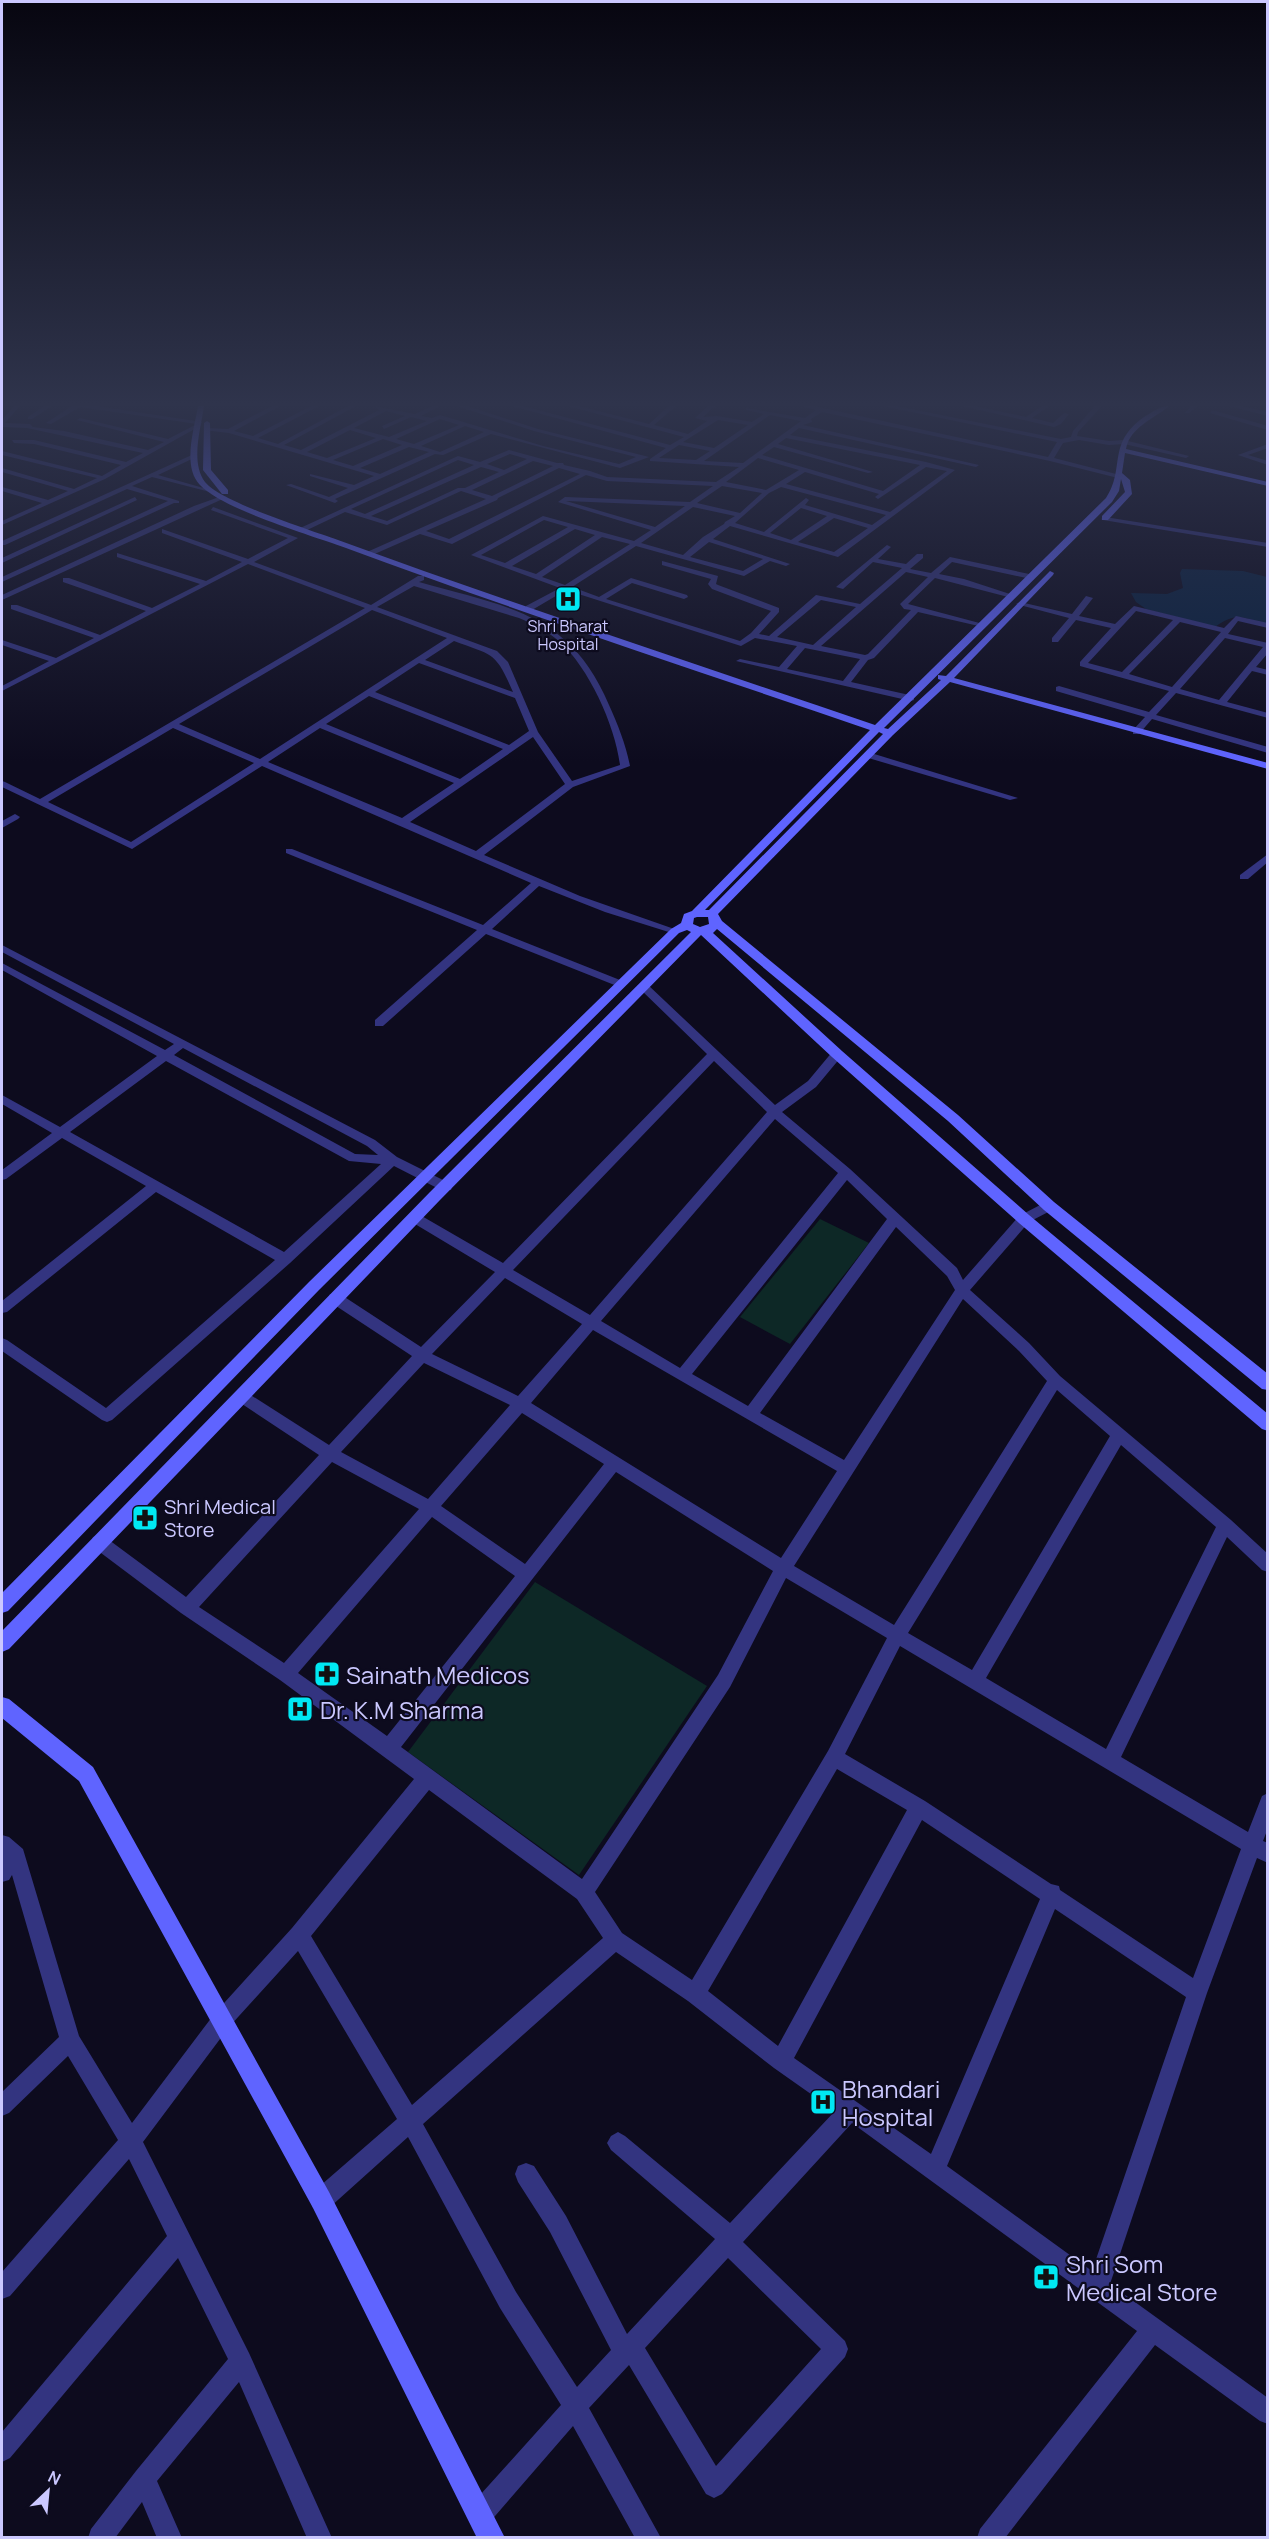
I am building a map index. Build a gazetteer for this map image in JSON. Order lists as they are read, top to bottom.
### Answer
{
  "places": {
    "hospital": ["Shri Bharat Hospital", "Dr. K.M Sharma", "Bhandari Hospital"],
    "pharmacy": ["Shri Medical Store", "Sainath Medicos", "Shri Som Medical Store"]
  },
  "north": "top right"
}
